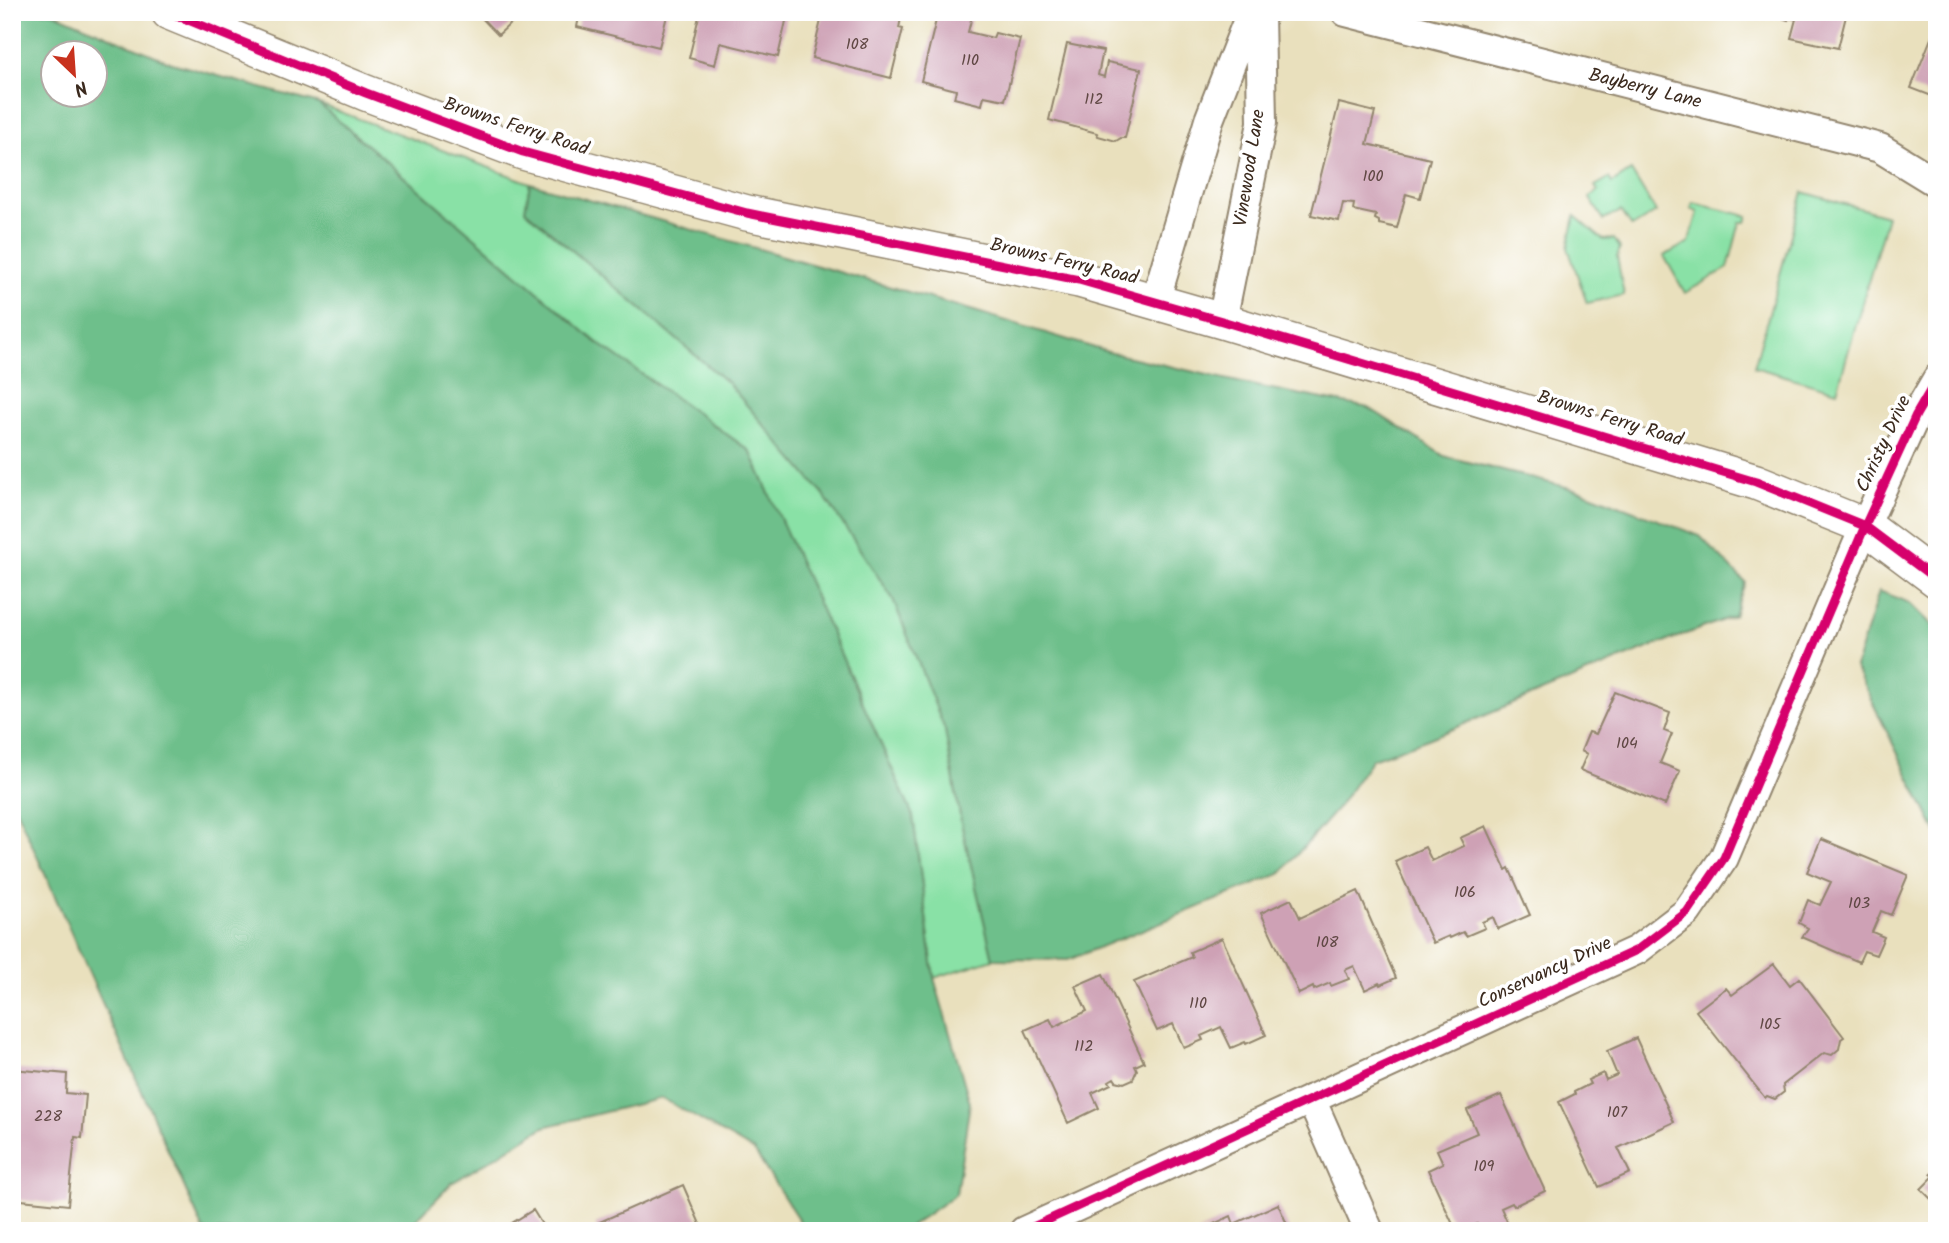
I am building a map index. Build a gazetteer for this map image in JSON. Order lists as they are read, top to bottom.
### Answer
{
  "streets": {
    "street": [
      "Bayberry Lane",
      "Browns Ferry Road",
      "Vinewood Lane",
      "Christy Drive",
      "Conservancy Drive"
    ]
  },
  "crossings": [
    ["Browns Ferry Road", "Vinewood Lane"],
    ["Browns Ferry Road", "Christy Drive"],
    ["Browns Ferry Road", "Conservancy Drive"],
    ["Christy Drive", "Conservancy Drive"]
  ],
  "house_numbers": [
    "108",
    "110",
    "112",
    "100",
    "104",
    "106",
    "103",
    "108",
    "110",
    "105",
    "112",
    "107",
    "228",
    "109"
  ],
  "north": "bottom right"
}
